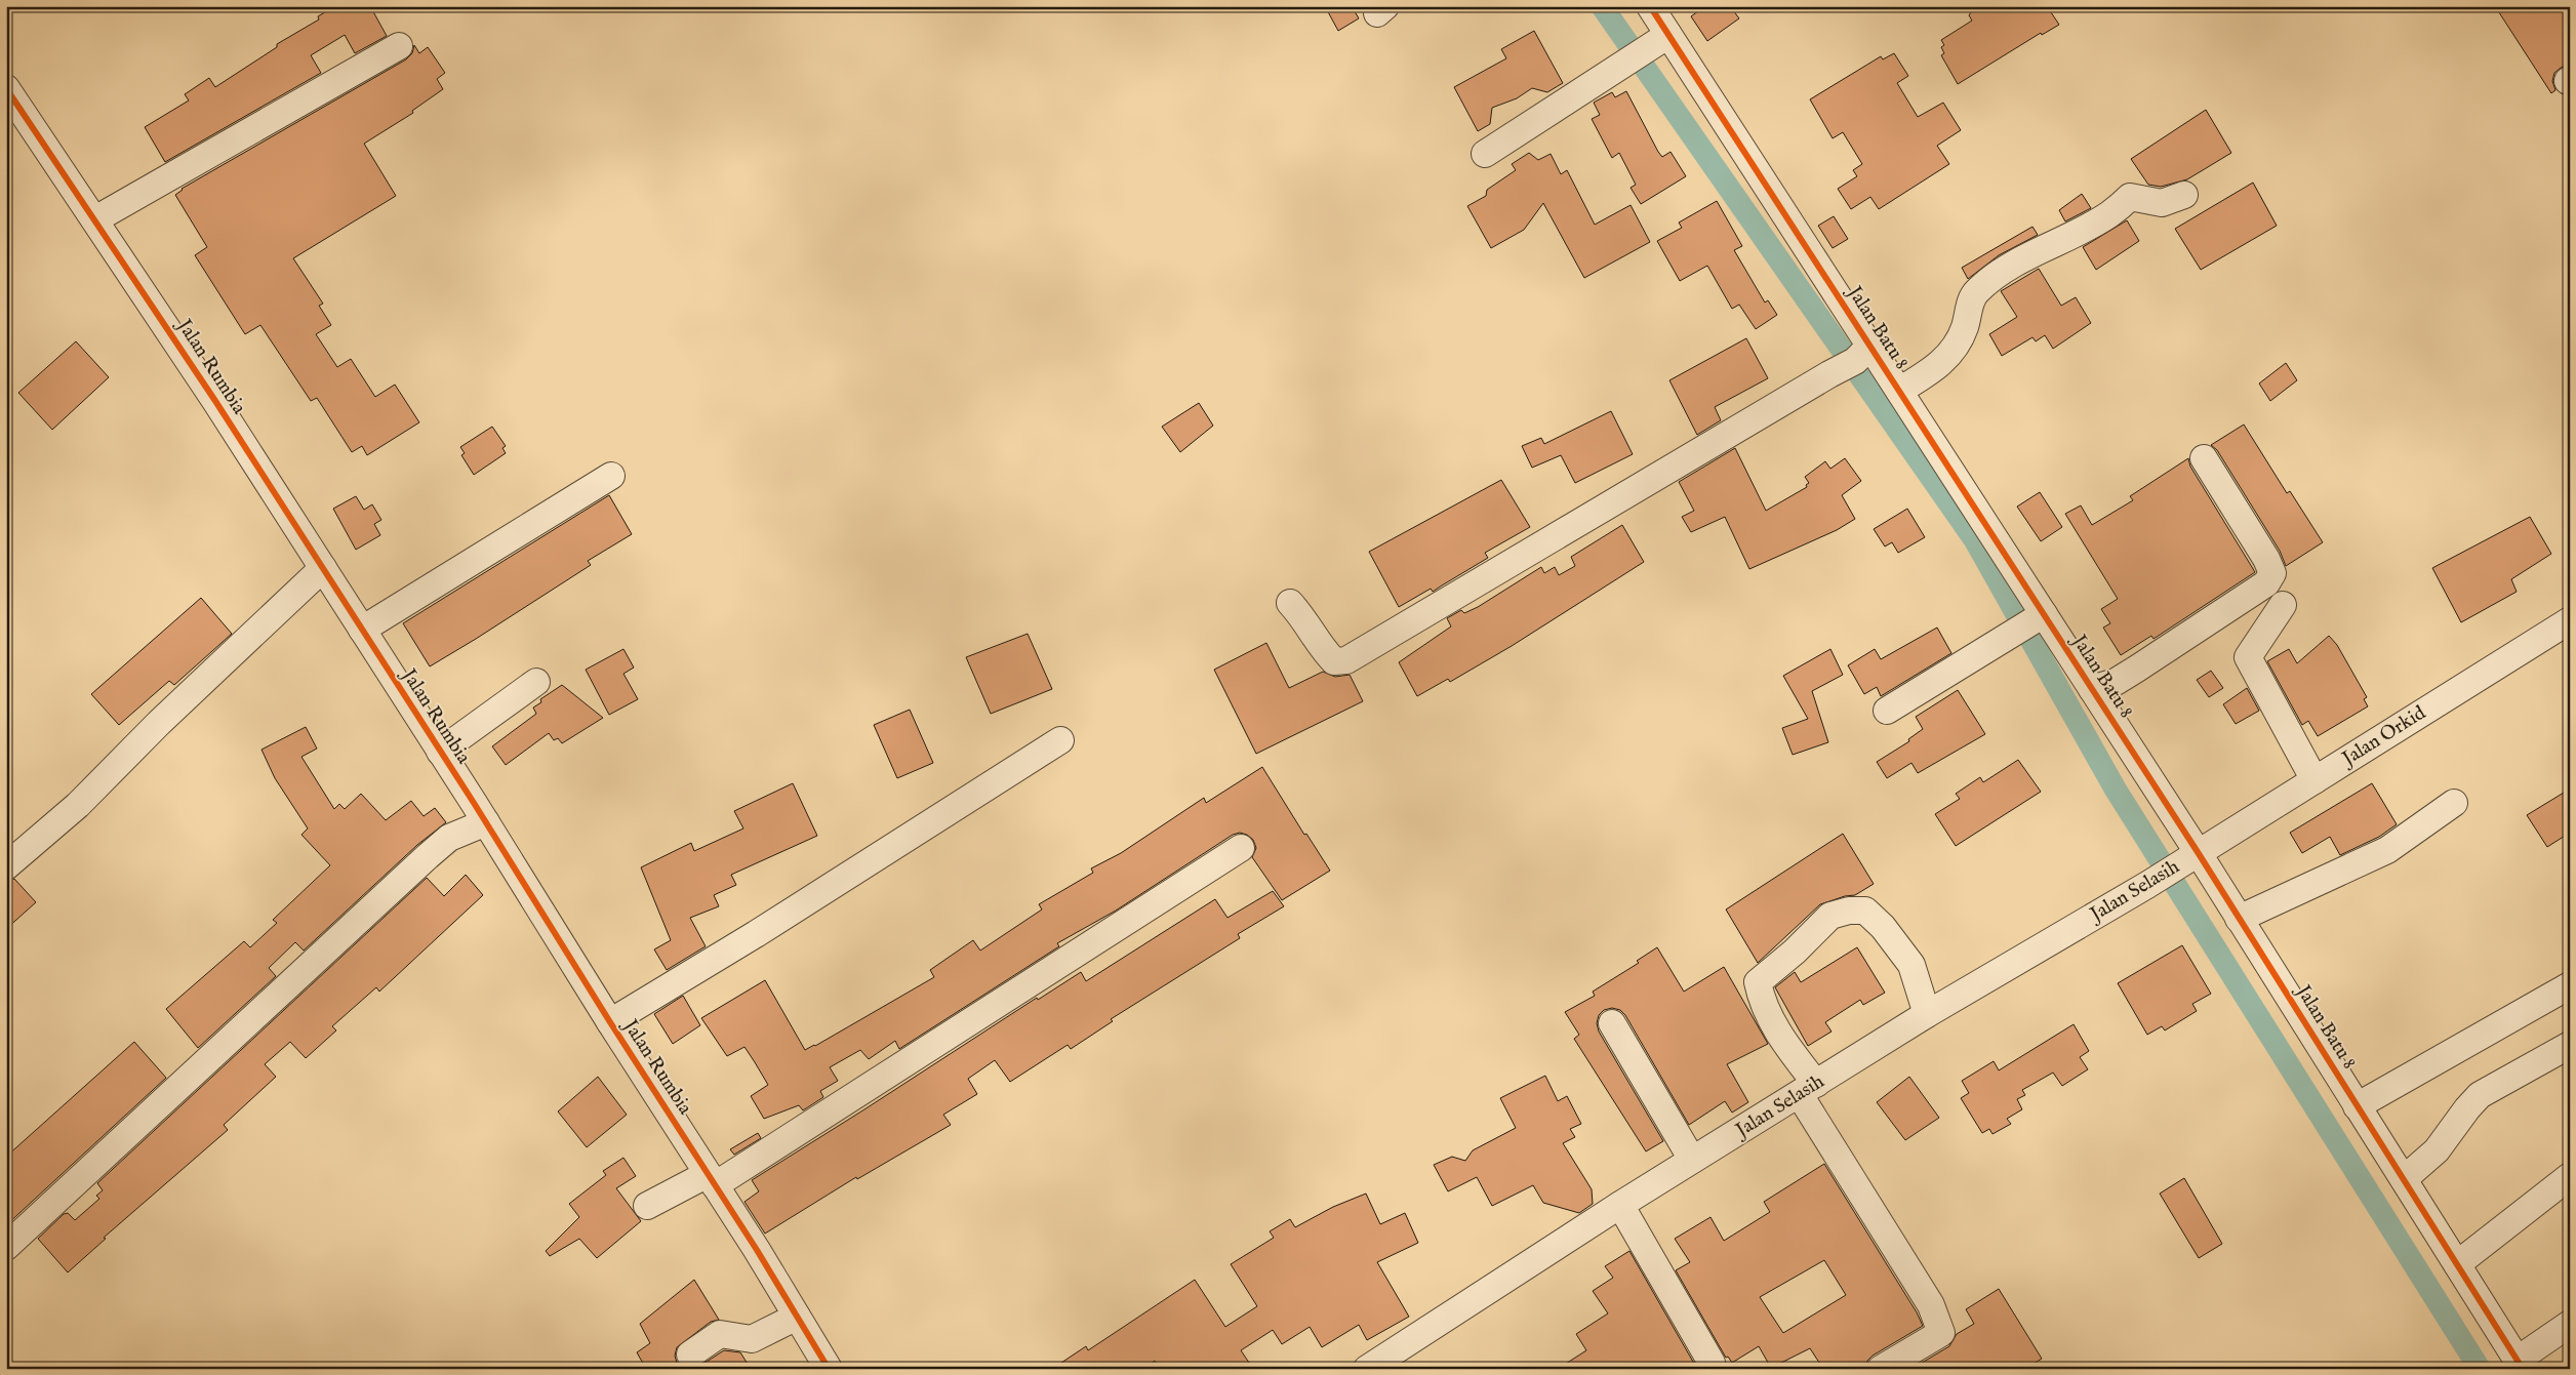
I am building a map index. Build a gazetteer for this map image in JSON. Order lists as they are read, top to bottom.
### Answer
{
  "streets": {
    "street": [
      "Jalan Batu 8",
      "Jalan Rumbia",
      "Jalan Orkid",
      "Jalan Selasih"
    ]
  },
  "crossings": [
    ["Jalan Batu 8", "Jalan Orkid"],
    ["Jalan Batu 8", "Jalan Selasih"],
    ["Jalan Orkid", "Jalan Selasih"]
  ]
}
